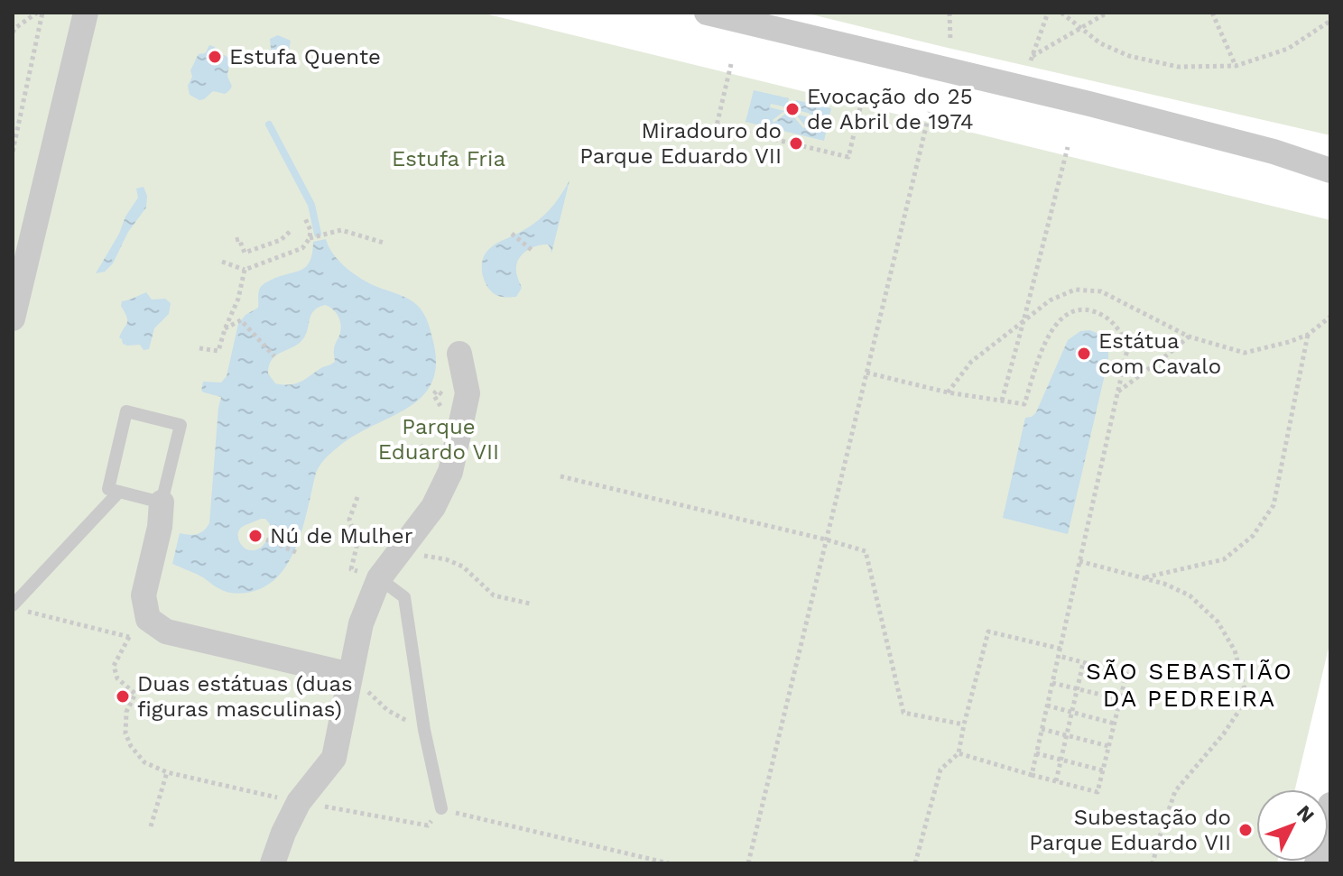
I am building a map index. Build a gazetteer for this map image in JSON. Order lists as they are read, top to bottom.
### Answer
{
  "districts": ["SÃO SEBASTIÃO DA PEDREIRA"],
  "parks": ["Estufa Fria", "Parque Eduardo VII"],
  "places": [
    "Estufa Quente",
    "Evocação do 25 de Abril de 1974",
    "Miradouro do Parque Eduardo VII",
    "Estátua com Cavalo",
    "Nú de Mulher",
    "Duas estátuas (duas figuras masculinas)",
    "Subestação do Parque Eduardo VII"
  ],
  "north": "top right"
}
